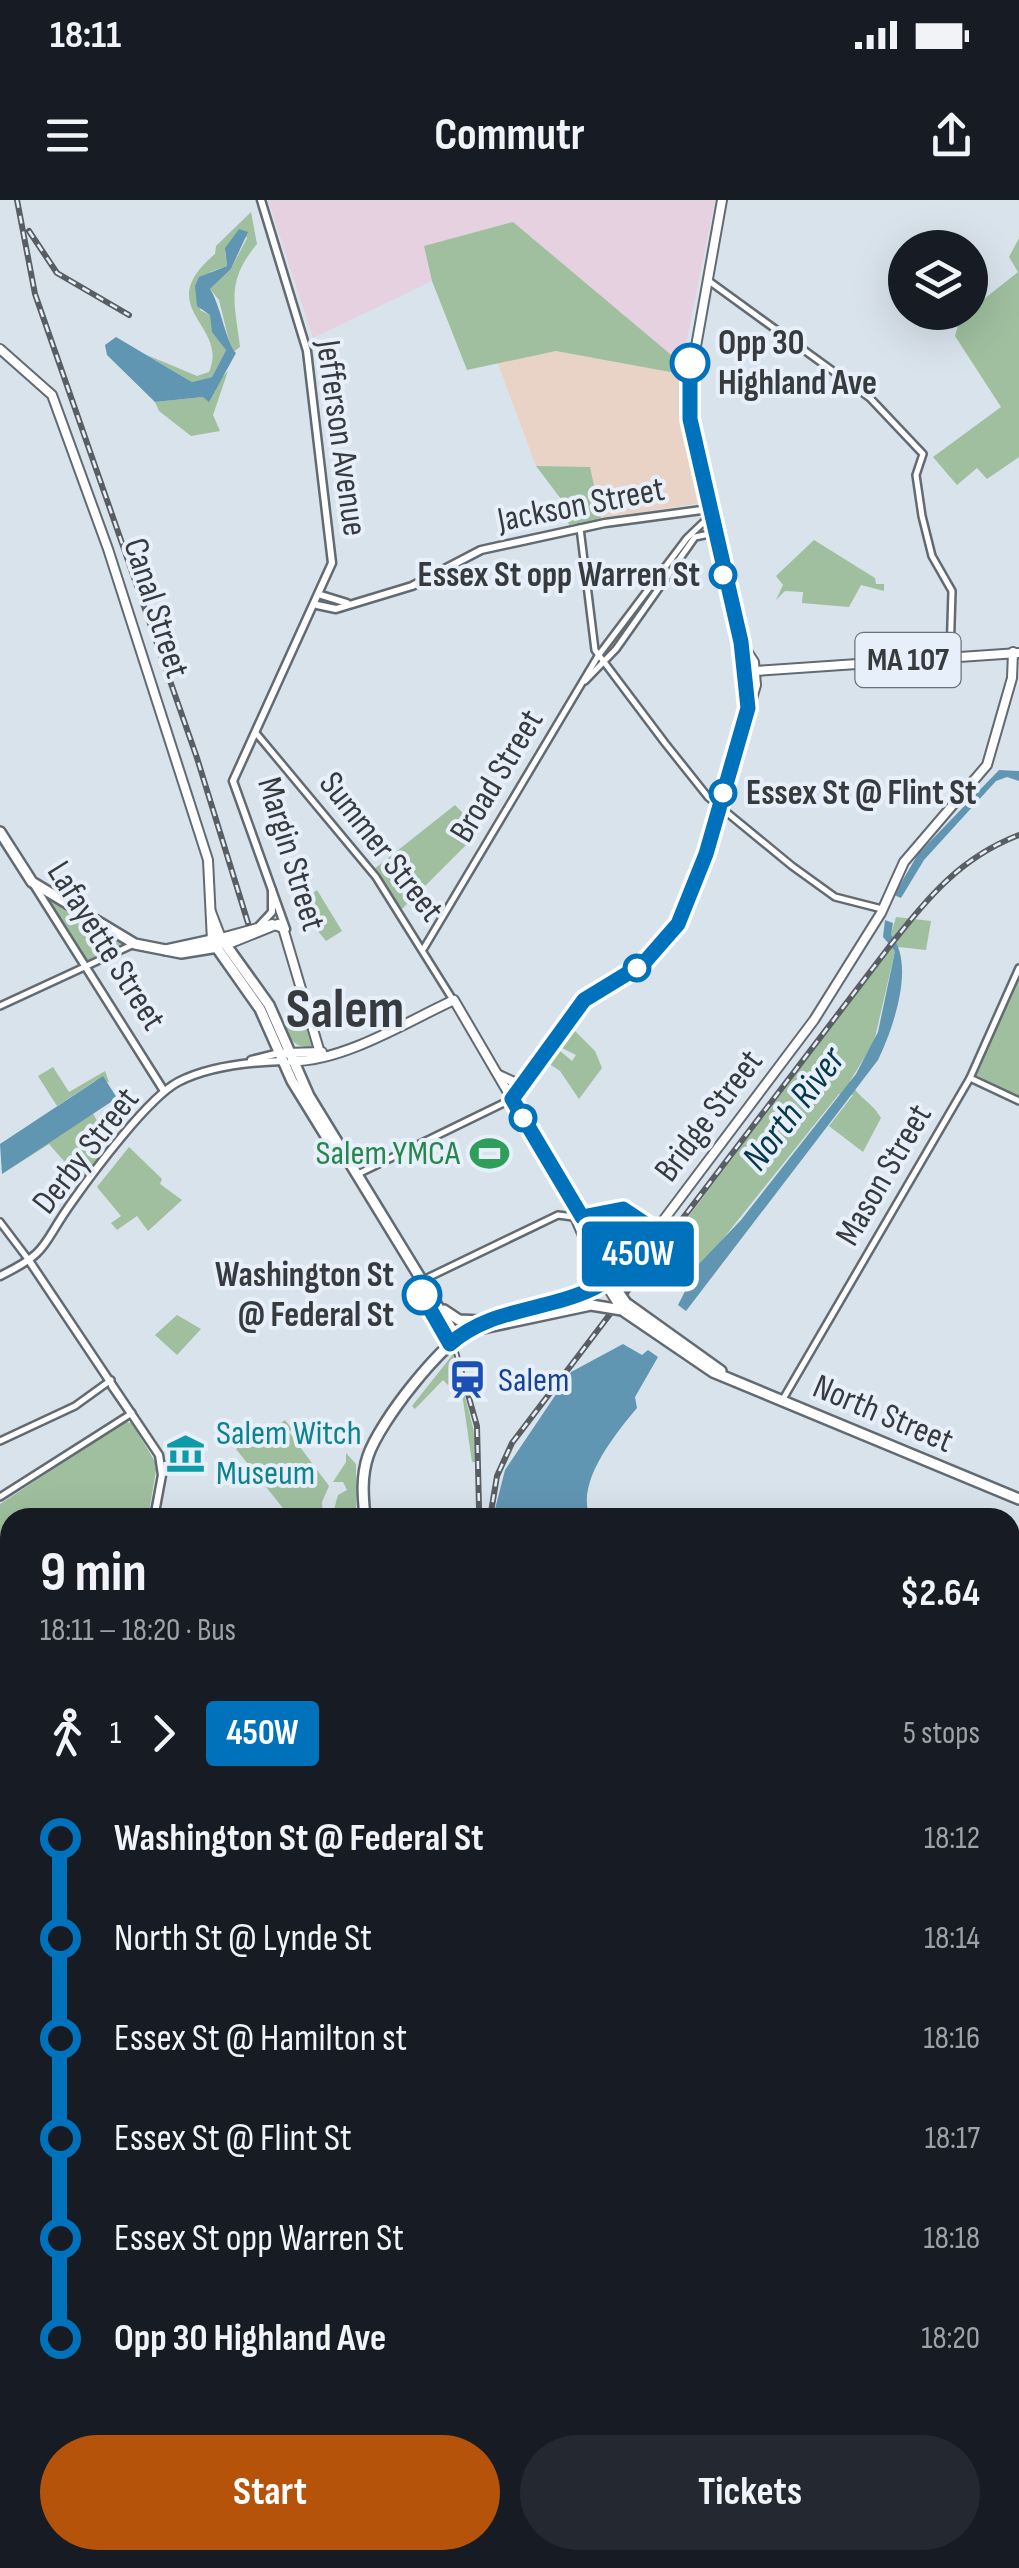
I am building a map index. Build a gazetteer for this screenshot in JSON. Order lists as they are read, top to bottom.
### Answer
{
  "streets": {
    "highway": [
      "MA 107",
      "Lafayette Street",
      "Bridge Street",
      "North Street"
    ],
    "main road": [
      "Jefferson Avenue",
      "Jackson Street",
      "Canal Street",
      "Summer Street",
      "Margin Street",
      "Derby Street"
    ],
    "street": ["Broad Street", "Mason Street"]
  },
  "crossings": [
    ["Jefferson Avenue", "Jackson Street"],
    ["Jefferson Avenue", "Summer Street"],
    ["Jefferson Avenue", "Margin Street"],
    ["Jackson Street", "Broad Street"],
    ["MA 107", "Bridge Street"],
    ["Broad Street", "Summer Street"],
    ["Summer Street", "Margin Street"],
    ["Summer Street", "North Street"],
    ["Lafayette Street", "Derby Street"],
    ["Mason Street", "North Street"]
  ],
  "districts": ["Salem"],
  "water": ["North River"],
  "places": {
    "other": [
      "Opp 30 Highland Ave",
      "Essex St opp Warren St",
      "Essex St @ Flint St",
      "Washington St @ Federal St"
    ],
    "sports": ["Salem YMCA"],
    "station": ["Salem"],
    "museum": ["Salem Witch Museum"]
  },
  "lines": ["bus line 450W"],
  "page": {
    "status": "18:11",
    "header": "Commutr",
    "on_map": "450W",
    "heading": ["9 min", "18:11 – 18:20 · Bus", "$2.64"],
    "legs": ["1", "450W", "5 stops"],
    "list": [
      {
        "name": "Washington St @ Federal St",
        "value": "18:12"
      },
      {
        "name": "North St @ Lynde St",
        "value": "18:14"
      },
      {
        "name": "Essex St @ Hamilton st",
        "value": "18:16"
      },
      {
        "name": "Essex St @ Flint St",
        "value": "18:17"
      },
      {
        "name": "Essex St opp Warren St",
        "value": "18:18"
      },
      {
        "name": "Opp 30 Highland Ave",
        "value": "18:20"
      }
    ],
    "buttons": ["Start", "Tickets"]
  }
}
